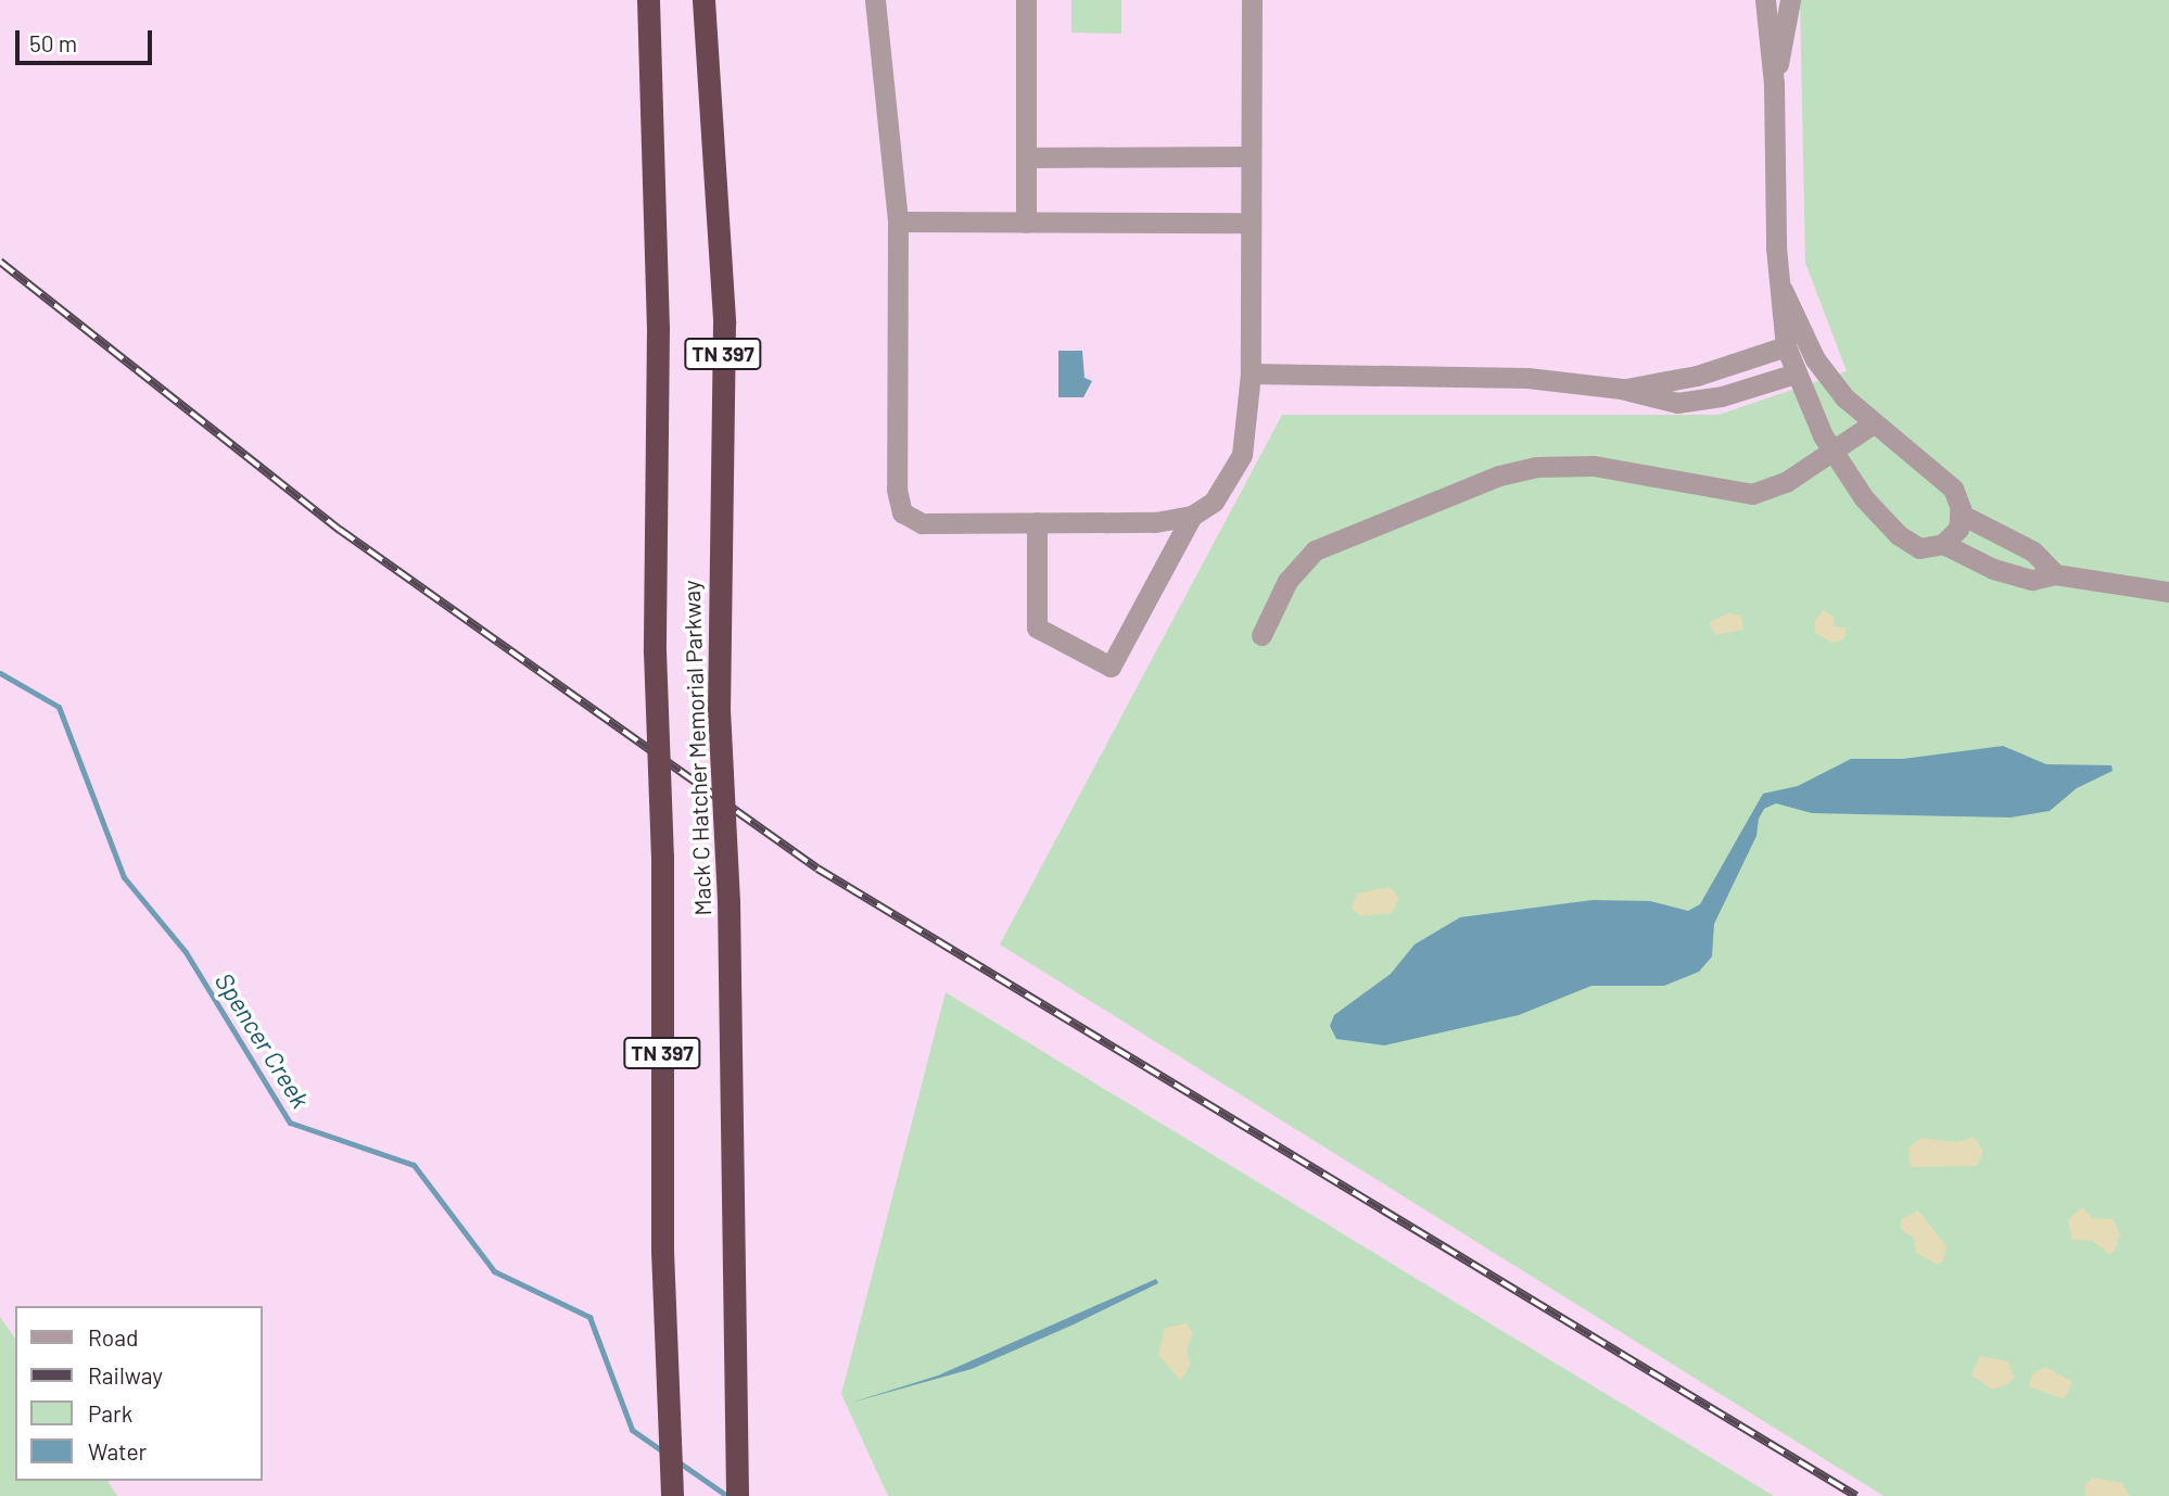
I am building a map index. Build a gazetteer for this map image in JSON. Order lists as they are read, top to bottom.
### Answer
{
  "streets": {
    "highway": ["TN 397", "Mack C Hatcher Memorial Parkway"]
  },
  "water": ["Spencer Creek"],
  "legend": [
    "Road",
    "Railway",
    "Park",
    "Water"
  ],
  "scale_bar": "50 m"
}
